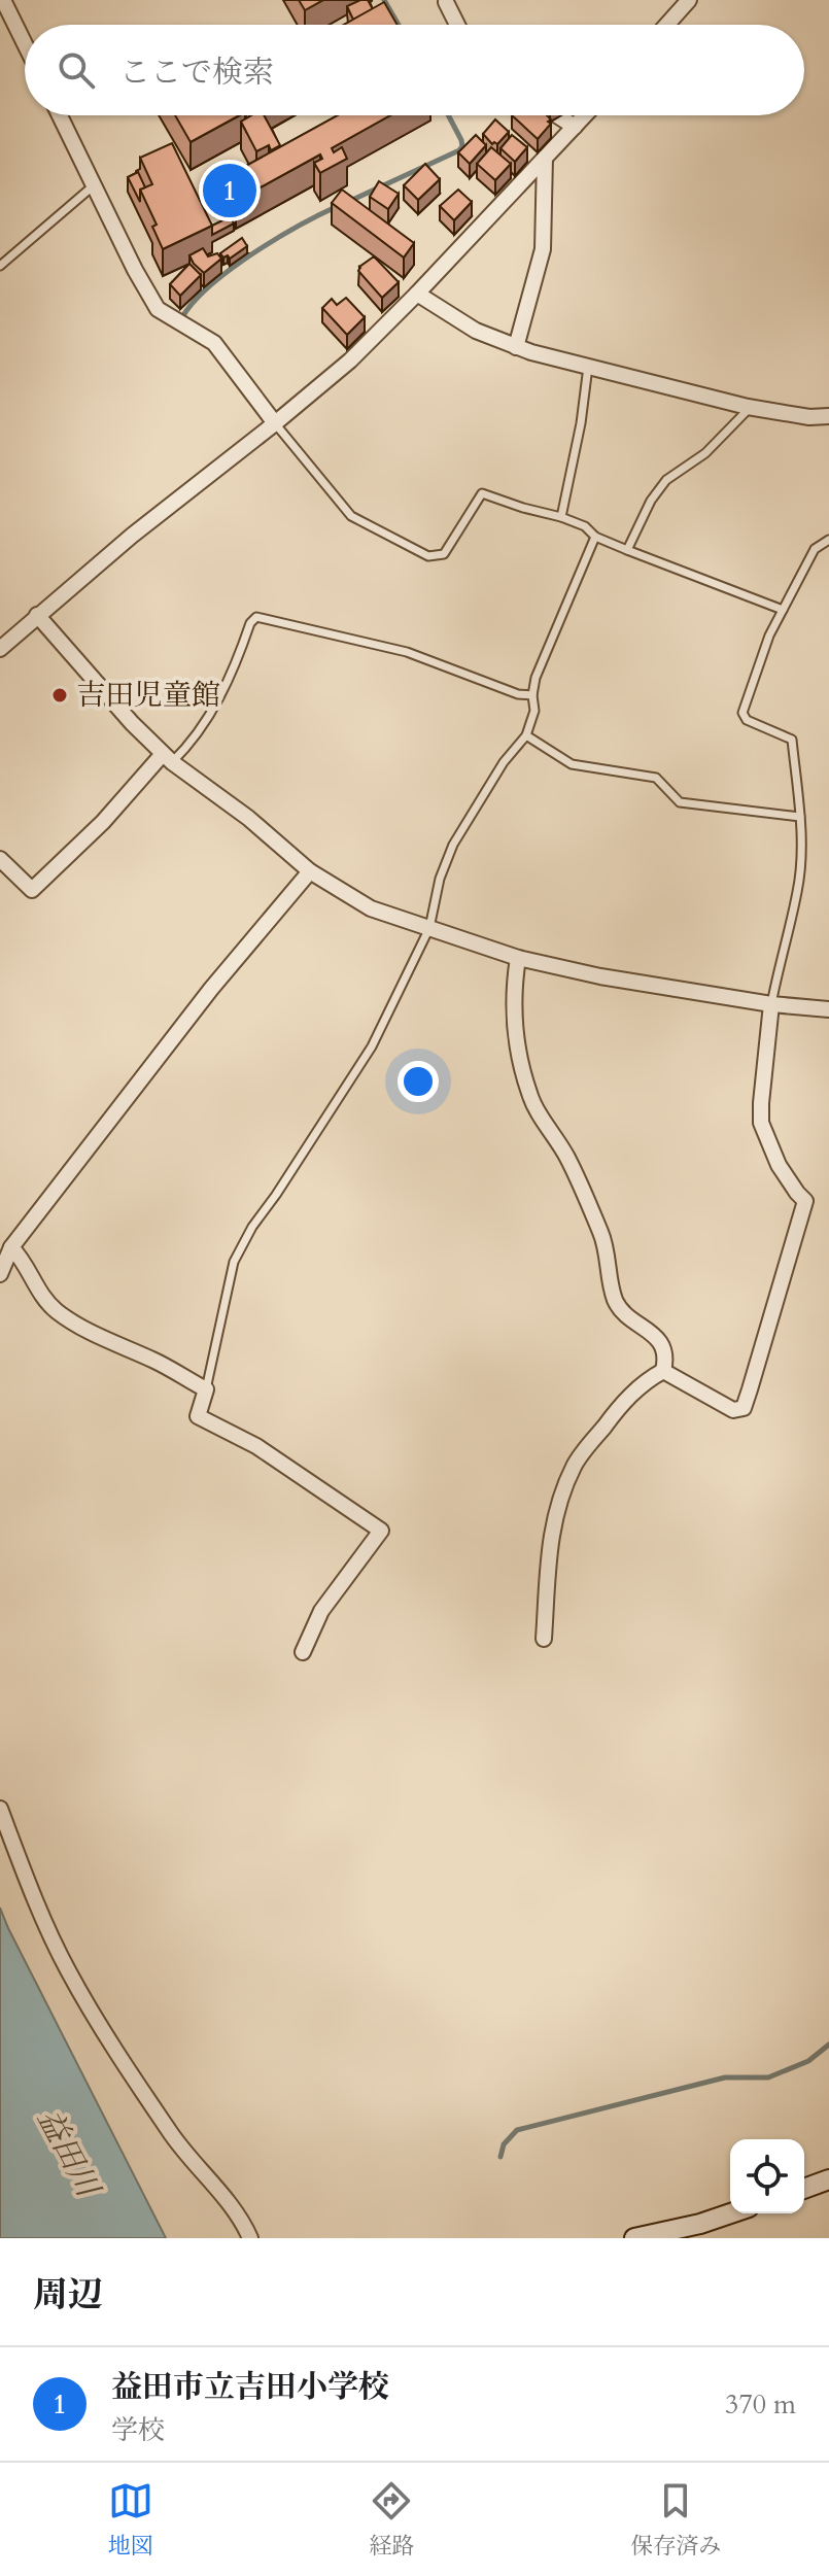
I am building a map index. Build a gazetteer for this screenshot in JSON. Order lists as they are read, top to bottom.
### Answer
{
  "water": ["益田川"],
  "places": ["吉田児童館"],
  "page": {
    "search": "ここで検索",
    "pins": "1",
    "heading": "周辺",
    "list": [
      {
        "mark": "1",
        "name": "益田市立吉田小学校",
        "note": "学校",
        "value": "370 m"
      }
    ],
    "nav": ["地図", "経路", "保存済み"]
  }
}
